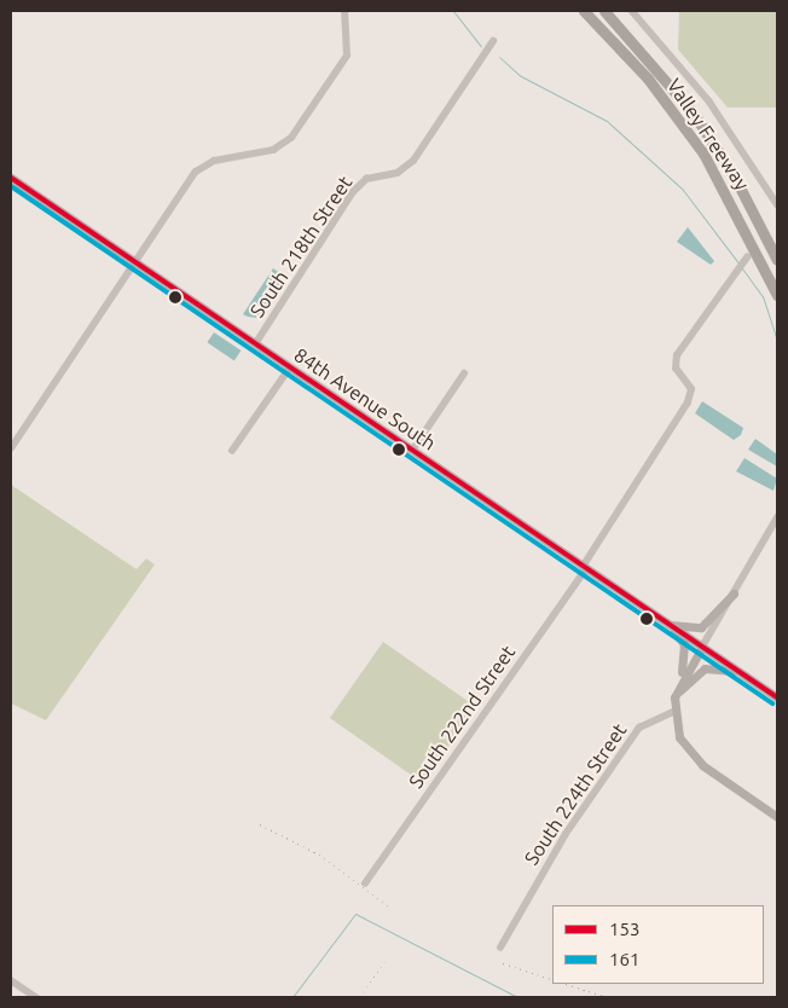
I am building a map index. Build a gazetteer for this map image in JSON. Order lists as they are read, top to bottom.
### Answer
{
  "streets": {
    "highway": ["Valley Freeway"],
    "main road": ["84th Avenue South"],
    "street": ["South 218th Street", "South 222nd Street", "South 224th Street"]
  },
  "crossings": [
    ["South 218th Street", "84th Avenue South"],
    ["84th Avenue South", "South 222nd Street"]
  ],
  "lines": ["transit line 153", "transit line 161"],
  "legend": ["153", "161"]
}
